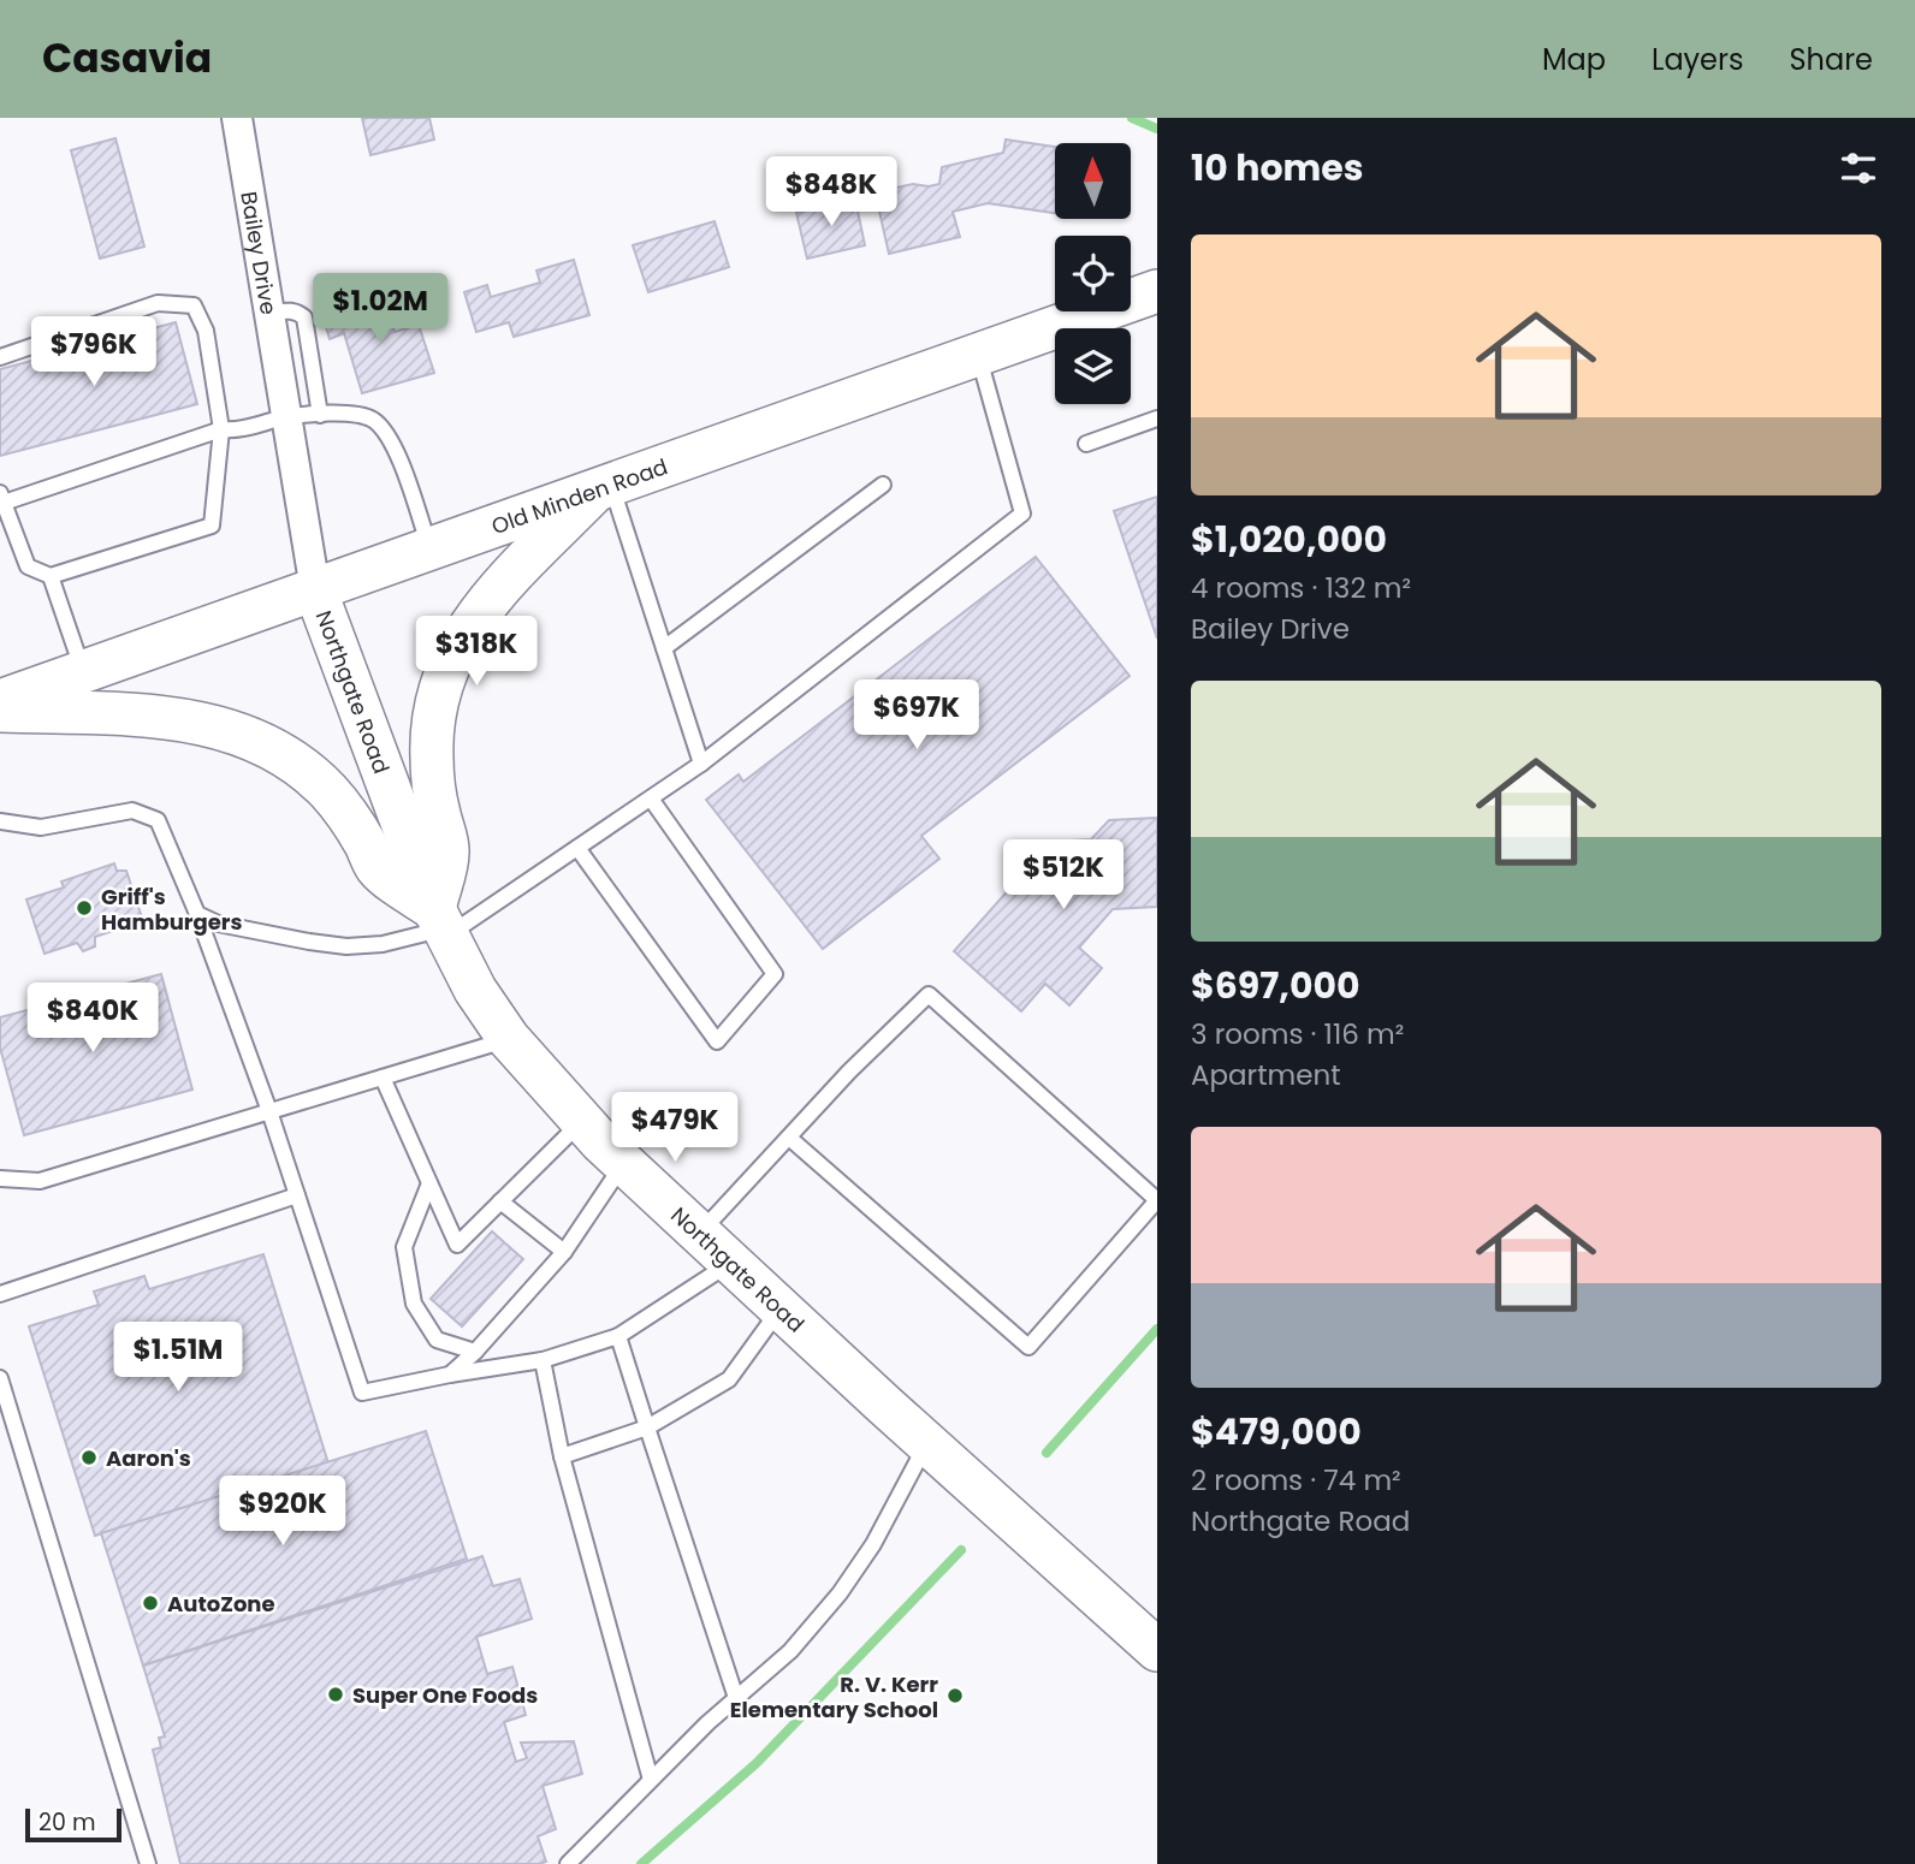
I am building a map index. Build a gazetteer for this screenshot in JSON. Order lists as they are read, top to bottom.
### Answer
{
  "streets": {
    "main road": ["Old Minden Road", "Northgate Road"],
    "street": ["Bailey Drive"]
  },
  "crossings": [
    ["Bailey Drive", "Old Minden Road"],
    ["Bailey Drive", "Northgate Road"],
    ["Old Minden Road", "Northgate Road"]
  ],
  "places": [
    "Griff's Hamburgers",
    "Aaron's",
    "AutoZone",
    "Super One Foods",
    "R. V. Kerr Elementary School"
  ],
  "scale_bar": "20 m",
  "north": "top",
  "page": {
    "header": "Casavia",
    "nav": ["Map", "Layers", "Share"],
    "heading": "10 homes",
    "price": [
      "$848K",
      "$1.02M",
      "$796K",
      "$318K",
      "$697K",
      "$512K",
      "$840K",
      "$479K",
      "$1.51M",
      "$920K"
    ],
    "list": [
      {
        "name": "$1,020,000",
        "note": "4 rooms · 132 m² · Bailey Drive"
      },
      {
        "name": "$697,000",
        "note": "3 rooms · 116 m² · Apartment"
      },
      {
        "name": "$479,000",
        "note": "2 rooms · 74 m² · Northgate Road"
      }
    ],
    "scale": "20 m"
  }
}
